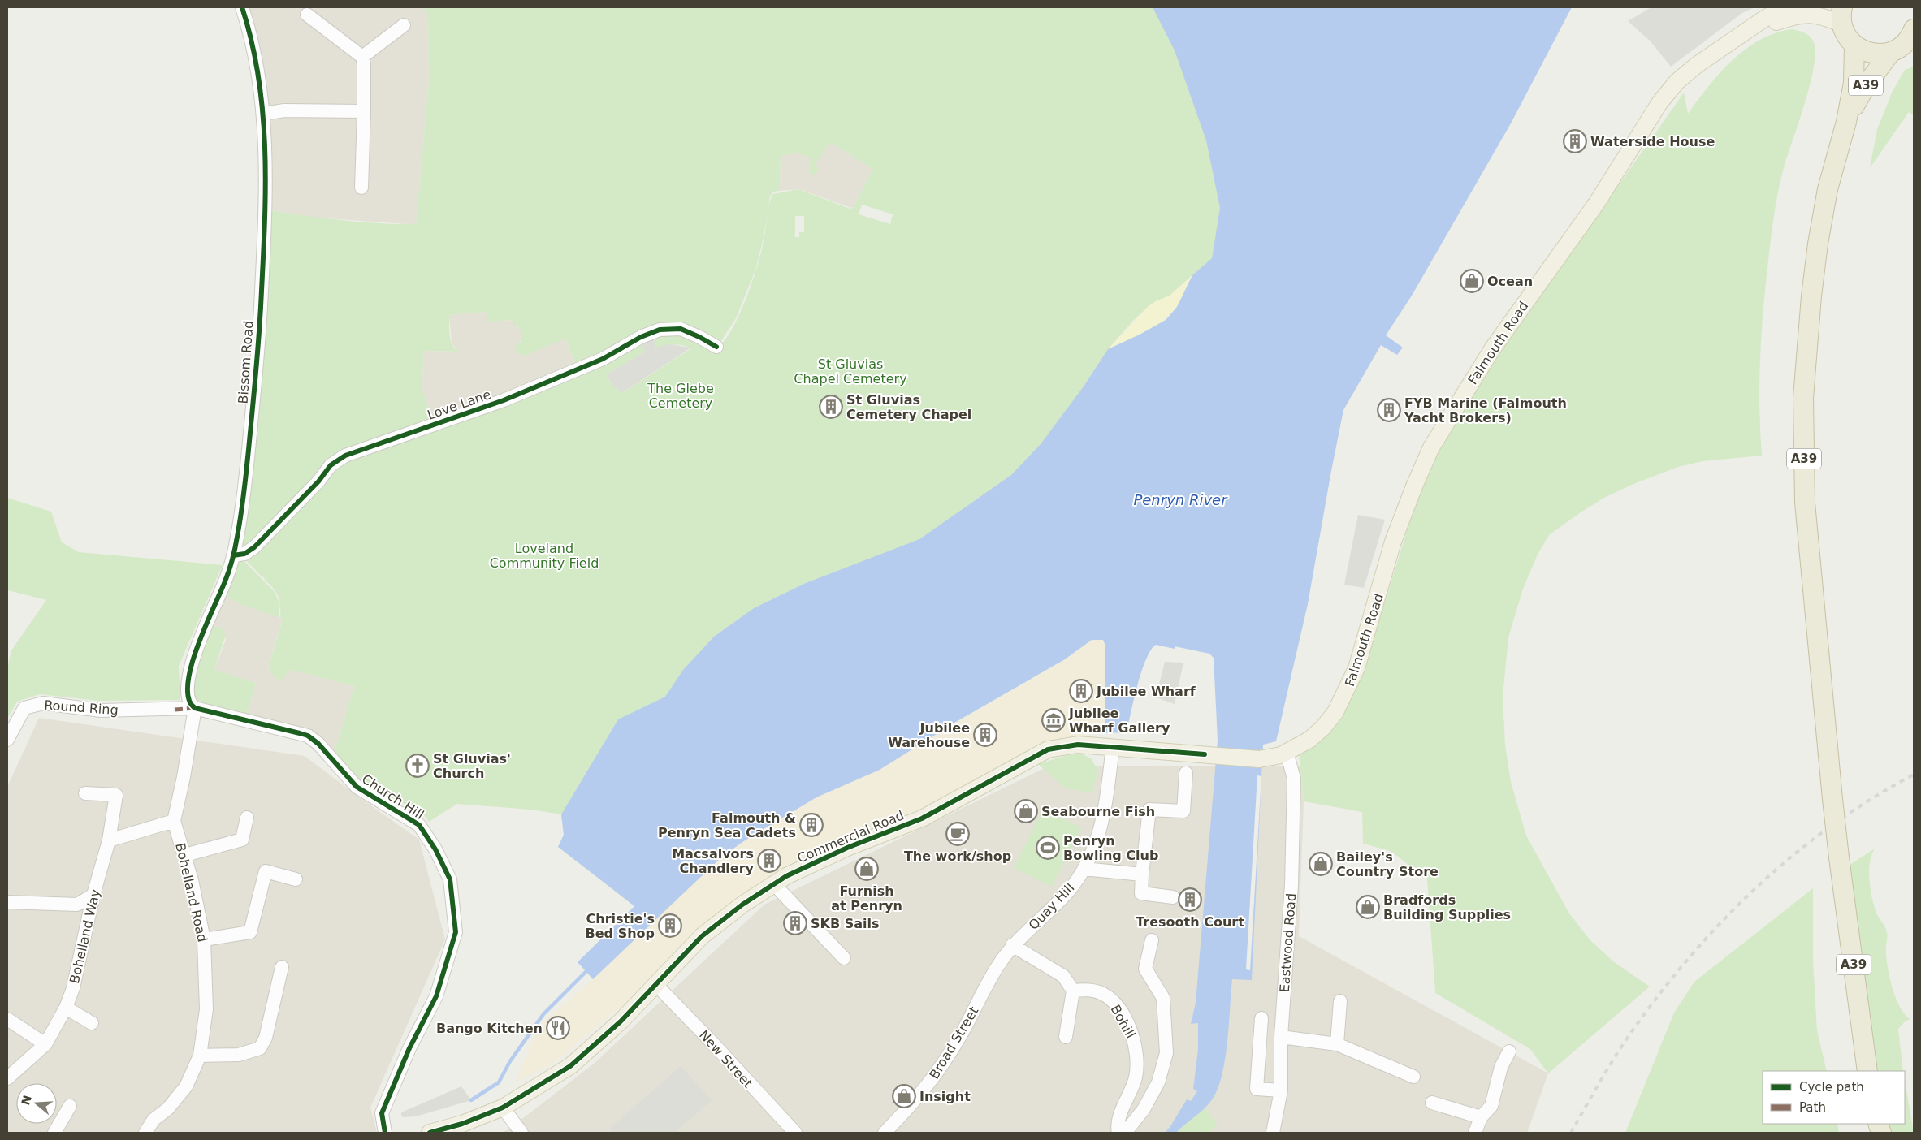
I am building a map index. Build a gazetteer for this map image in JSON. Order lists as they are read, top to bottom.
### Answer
{
  "streets": {
    "highway": ["A39", "Falmouth Road"],
    "main road": ["Commercial Road"],
    "street": [
      "Bissom Road",
      "Love Lane",
      "Round Ring",
      "Church Hill",
      "Bohelland Road",
      "Quay Hill",
      "Bohelland Way",
      "Eastwood Road",
      "Bohill",
      "Broad Street",
      "New Street"
    ]
  },
  "crossings": [
    ["A39", "Falmouth Road"],
    ["Falmouth Road", "Commercial Road"],
    ["Falmouth Road", "Eastwood Road"],
    ["Bissom Road", "Love Lane"],
    ["Bissom Road", "Church Hill"],
    ["Round Ring", "Church Hill"],
    ["Commercial Road", "Quay Hill"],
    ["Commercial Road", "Eastwood Road"],
    ["Commercial Road", "New Street"],
    ["Quay Hill", "Broad Street"]
  ],
  "water": ["Penryn River"],
  "parks": ["St Gluvias Chapel Cemetery", "The Glebe Cemetery", "Loveland Community Field"],
  "places": {
    "building": [
      "Waterside House",
      "St Gluvias Cemetery Chapel",
      "FYB Marine (Falmouth Yacht Brokers)",
      "Jubilee Wharf",
      "Jubilee Warehouse",
      "Falmouth & Penryn Sea Cadets",
      "Macsalvors Chandlery",
      "Tresooth Court",
      "SKB Sails",
      "Christie's Bed Shop"
    ],
    "shop": [
      "Ocean",
      "Seabourne Fish",
      "Bailey's Country Store",
      "Furnish at Penryn",
      "Bradfords Building Supplies",
      "Insight"
    ],
    "museum": ["Jubilee Wharf Gallery"],
    "church": ["St Gluvias' Church"],
    "cafe": ["The work/shop"],
    "sports": ["Penryn Bowling Club"],
    "restaurant": ["Bango Kitchen"]
  },
  "legend": ["Cycle path", "Path"],
  "north": "left"
}
